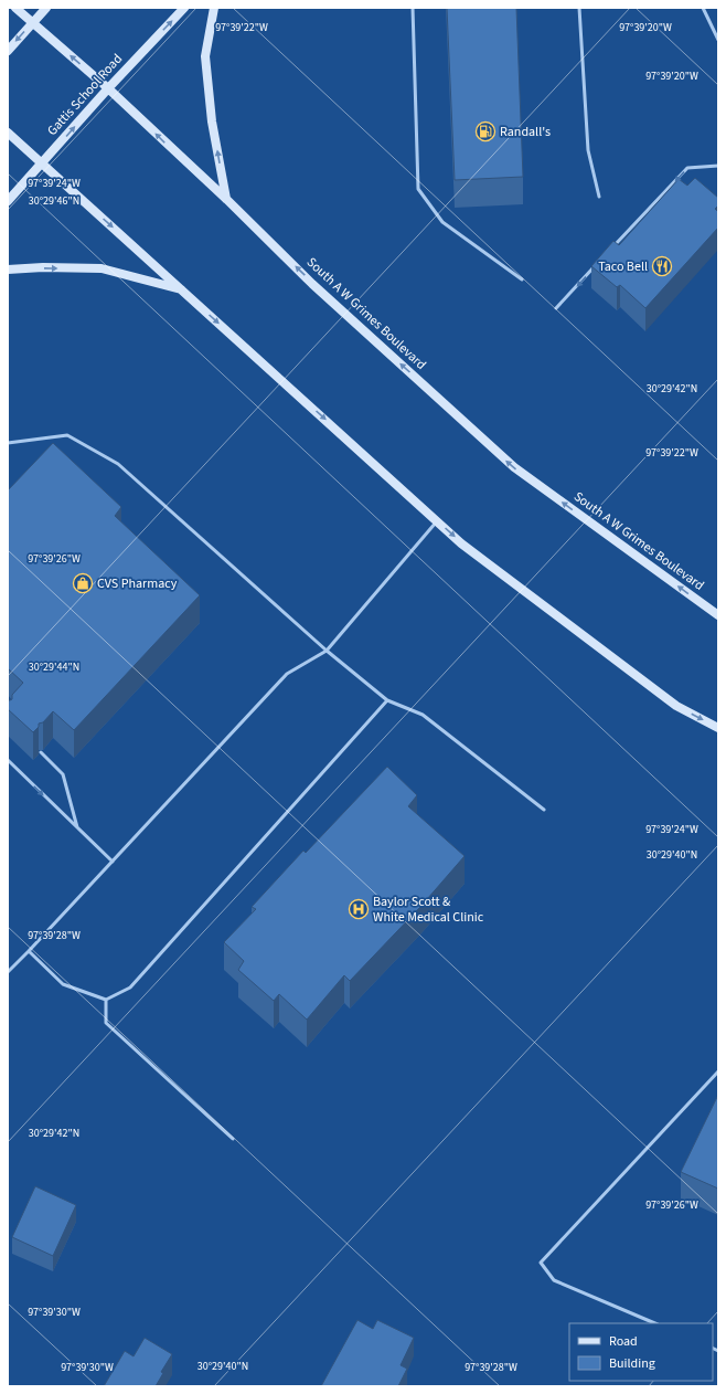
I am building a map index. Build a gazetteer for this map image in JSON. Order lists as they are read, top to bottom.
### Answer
{
  "streets": {
    "main road": ["Gattis School Road", "South A W Grimes Boulevard"]
  },
  "crossings": [
    ["Gattis School Road", "South A W Grimes Boulevard"]
  ],
  "one_way": ["Gattis School Road", "South A W Grimes Boulevard"],
  "places": {
    "fuel station": ["Randall's"],
    "restaurant": ["Taco Bell"],
    "shop": ["CVS Pharmacy"],
    "hospital": ["Baylor Scott & White Medical Clinic"]
  },
  "legend": ["Road", "Building"],
  "coordinates": [
    "97°39'20\"W",
    "97°39'22\"W",
    "97°39'24\"W",
    "30°29'46\"N",
    "30°29'42\"N",
    "97°39'26\"W",
    "30°29'44\"N",
    "30°29'40\"N",
    "97°39'28\"W",
    "97°39'30\"W"
  ]
}
